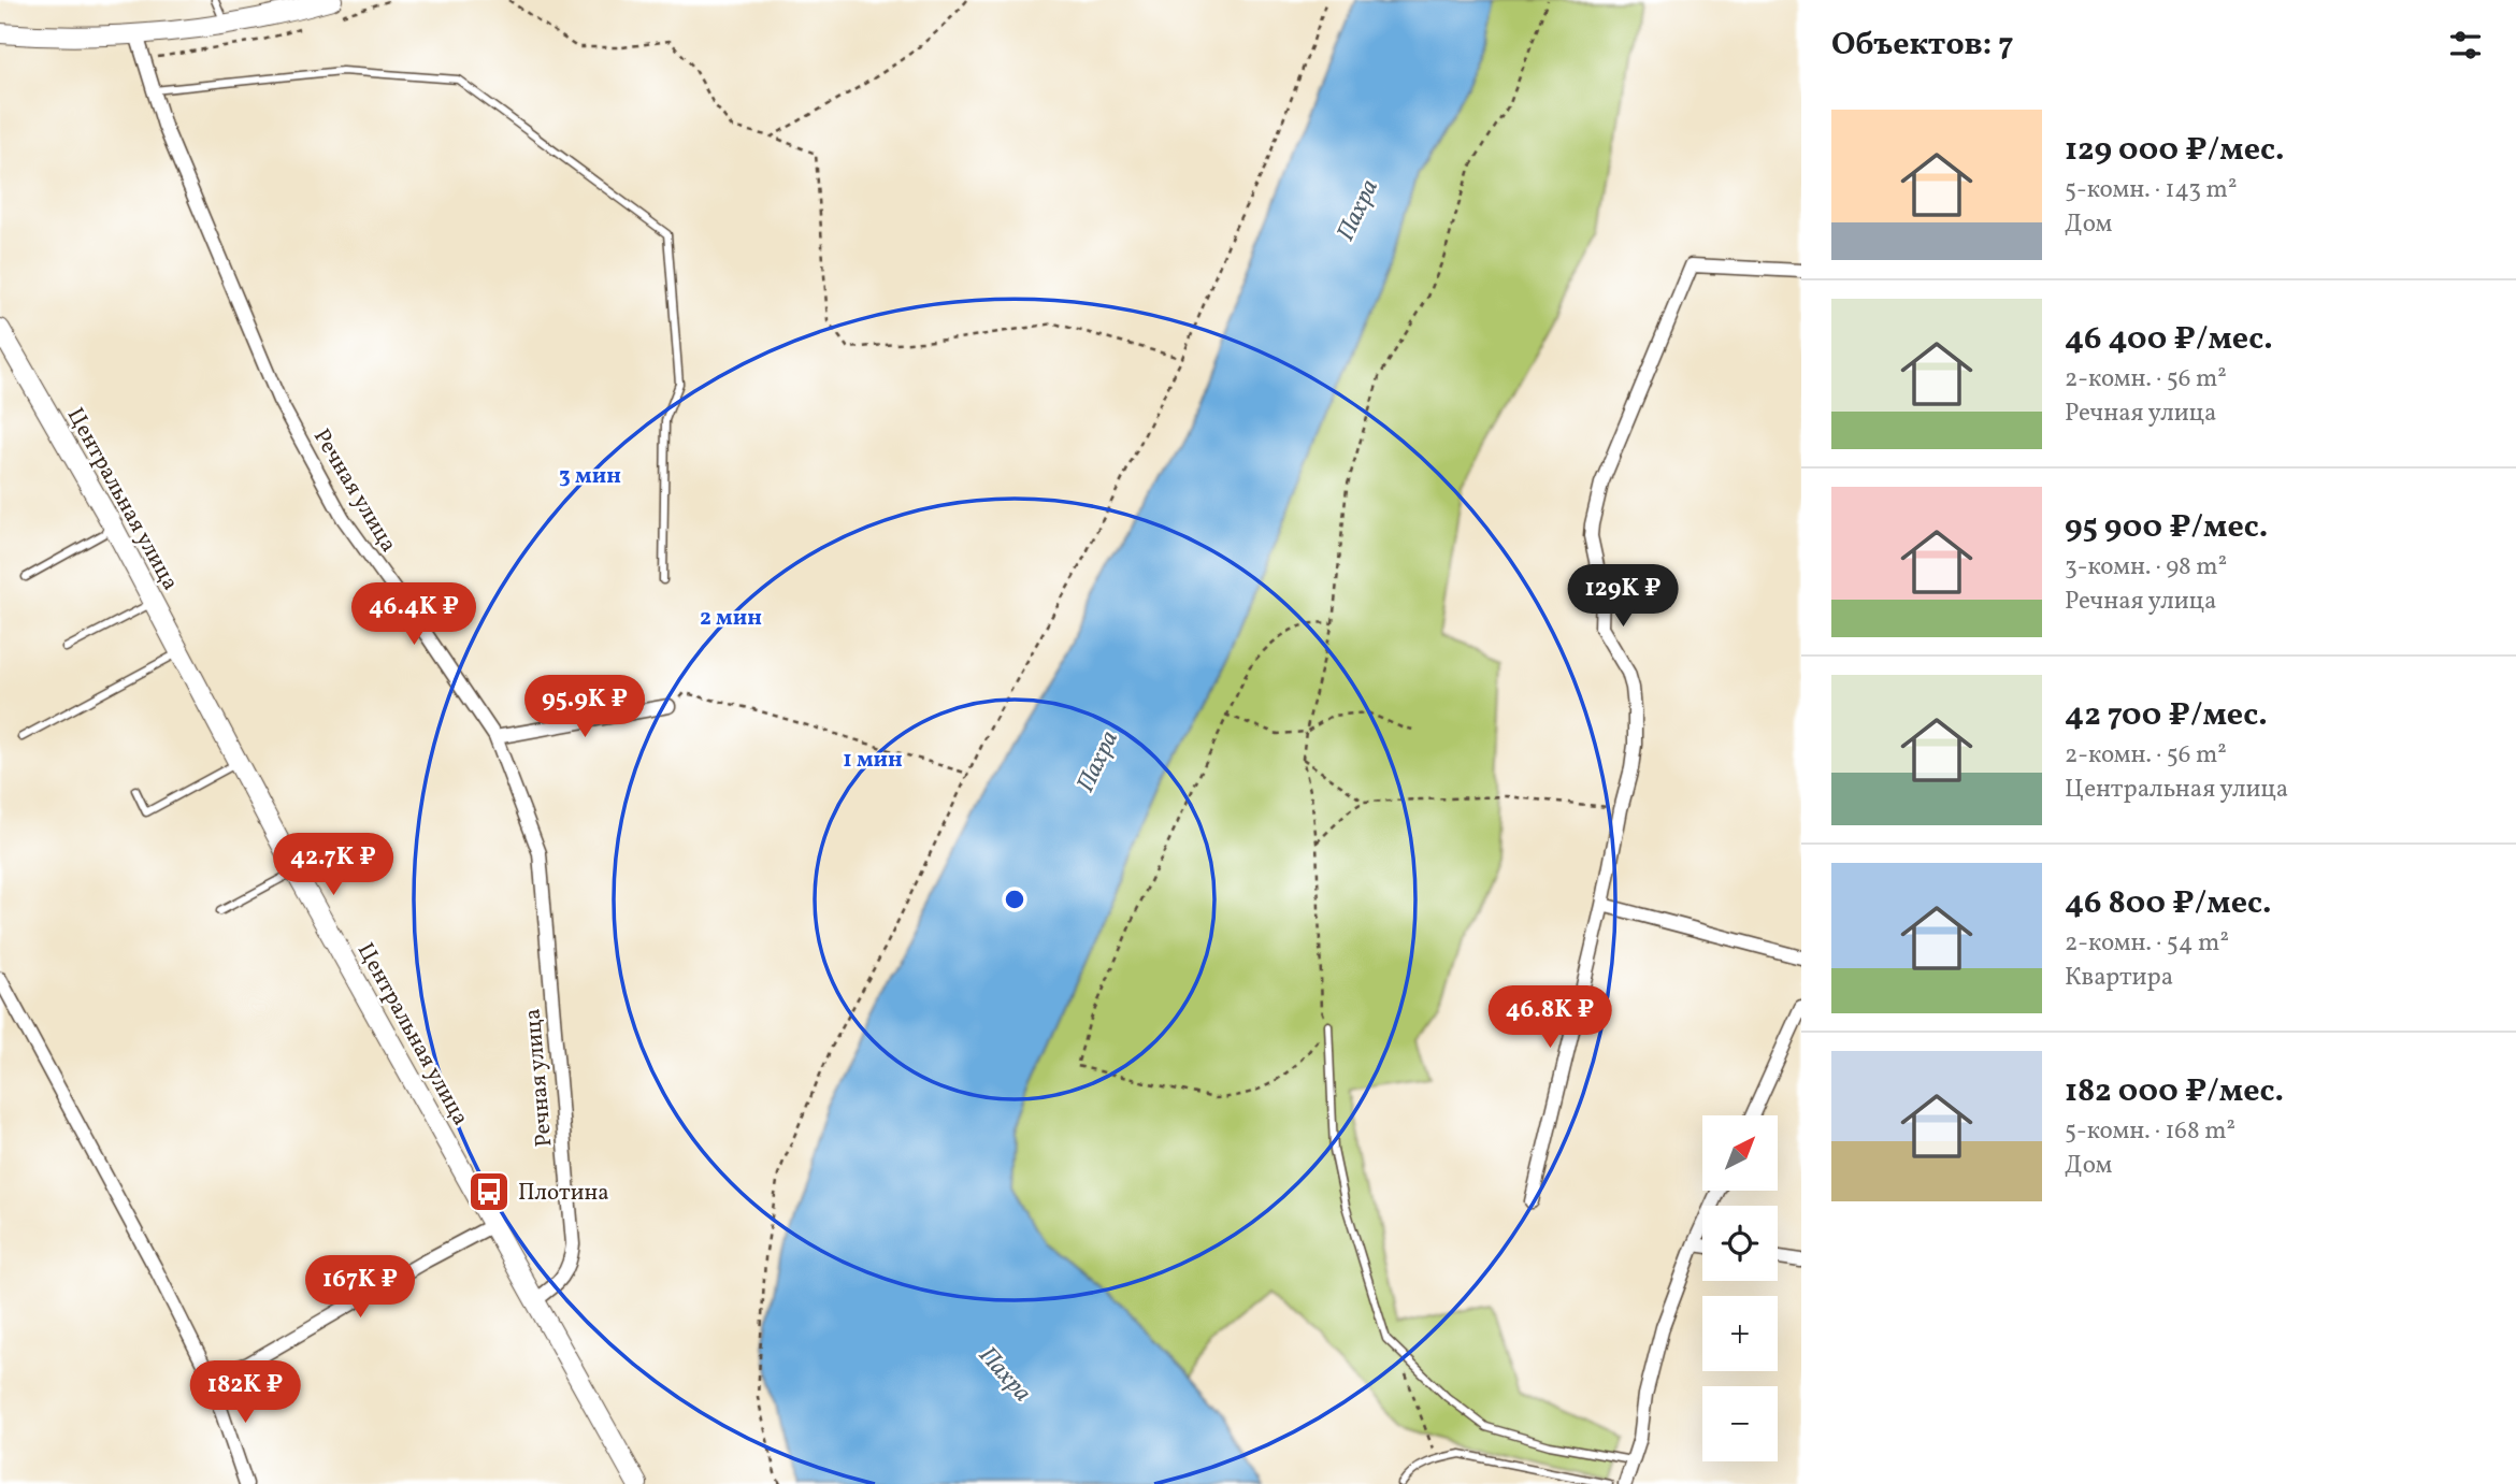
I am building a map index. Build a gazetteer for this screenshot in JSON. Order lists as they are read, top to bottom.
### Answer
{
  "streets": {
    "street": ["Речная улица", "Центральная улица"]
  },
  "crossings": [
    ["Речная улица", "Центральная улица"]
  ],
  "water": ["Пахра"],
  "places": {
    "bus stop": ["Плотина"]
  },
  "north": "top right",
  "page": {
    "heading": "Объектов: 7",
    "list": [
      {
        "name": "129 000 ₽/мес.",
        "note": "5-комн. · 143 m² · Дом"
      },
      {
        "name": "46 400 ₽/мес.",
        "note": "2-комн. · 56 m² · Речная улица"
      },
      {
        "name": "95 900 ₽/мес.",
        "note": "3-комн. · 98 m² · Речная улица"
      },
      {
        "name": "42 700 ₽/мес.",
        "note": "2-комн. · 56 m² · Центральная улица"
      },
      {
        "name": "46 800 ₽/мес.",
        "note": "2-комн. · 54 m² · Квартира"
      },
      {
        "name": "182 000 ₽/мес.",
        "note": "5-комн. · 168 m² · Дом"
      }
    ],
    "price": [
      "129K ₽",
      "46.4K ₽",
      "95.9K ₽",
      "42.7K ₽",
      "46.8K ₽",
      "167K ₽",
      "182K ₽"
    ],
    "map_buttons": ["+", "−"]
  },
  "rings": ["3 мин", "2 мин", "1 мин"]
}
